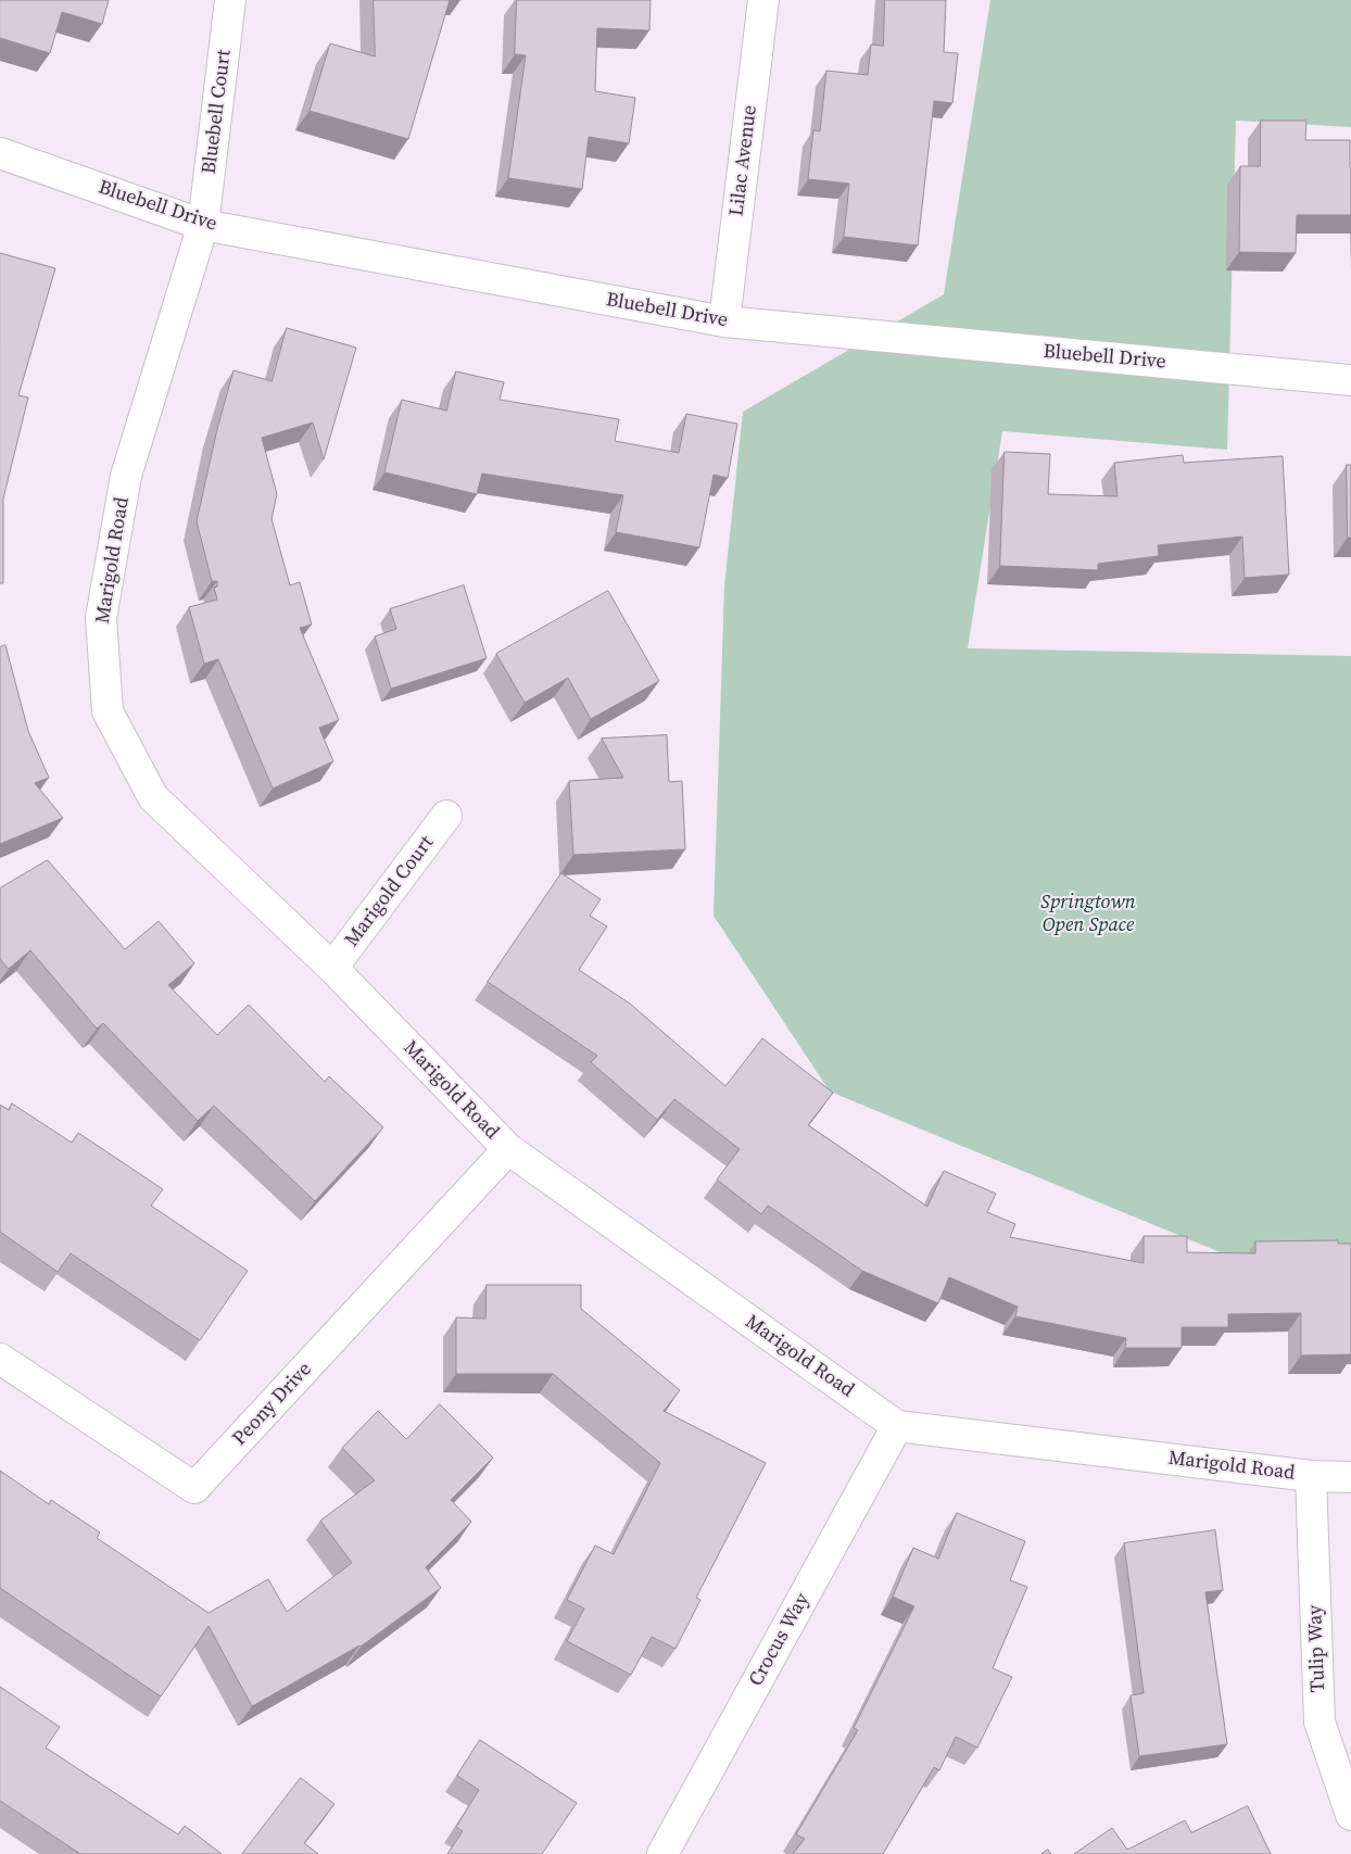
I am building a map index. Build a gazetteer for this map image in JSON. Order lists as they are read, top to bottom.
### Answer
{
  "streets": {
    "street": [
      "Bluebell Court",
      "Lilac Avenue",
      "Bluebell Drive",
      "Marigold Road",
      "Marigold Court",
      "Peony Drive",
      "Crocus Way",
      "Tulip Way"
    ]
  },
  "crossings": [
    ["Bluebell Court", "Bluebell Drive"],
    ["Bluebell Court", "Marigold Road"],
    ["Lilac Avenue", "Bluebell Drive"],
    ["Bluebell Drive", "Marigold Road"],
    ["Marigold Road", "Marigold Court"],
    ["Marigold Road", "Peony Drive"],
    ["Marigold Road", "Crocus Way"],
    ["Marigold Road", "Tulip Way"]
  ],
  "parks": ["Springtown Open Space"]
}
